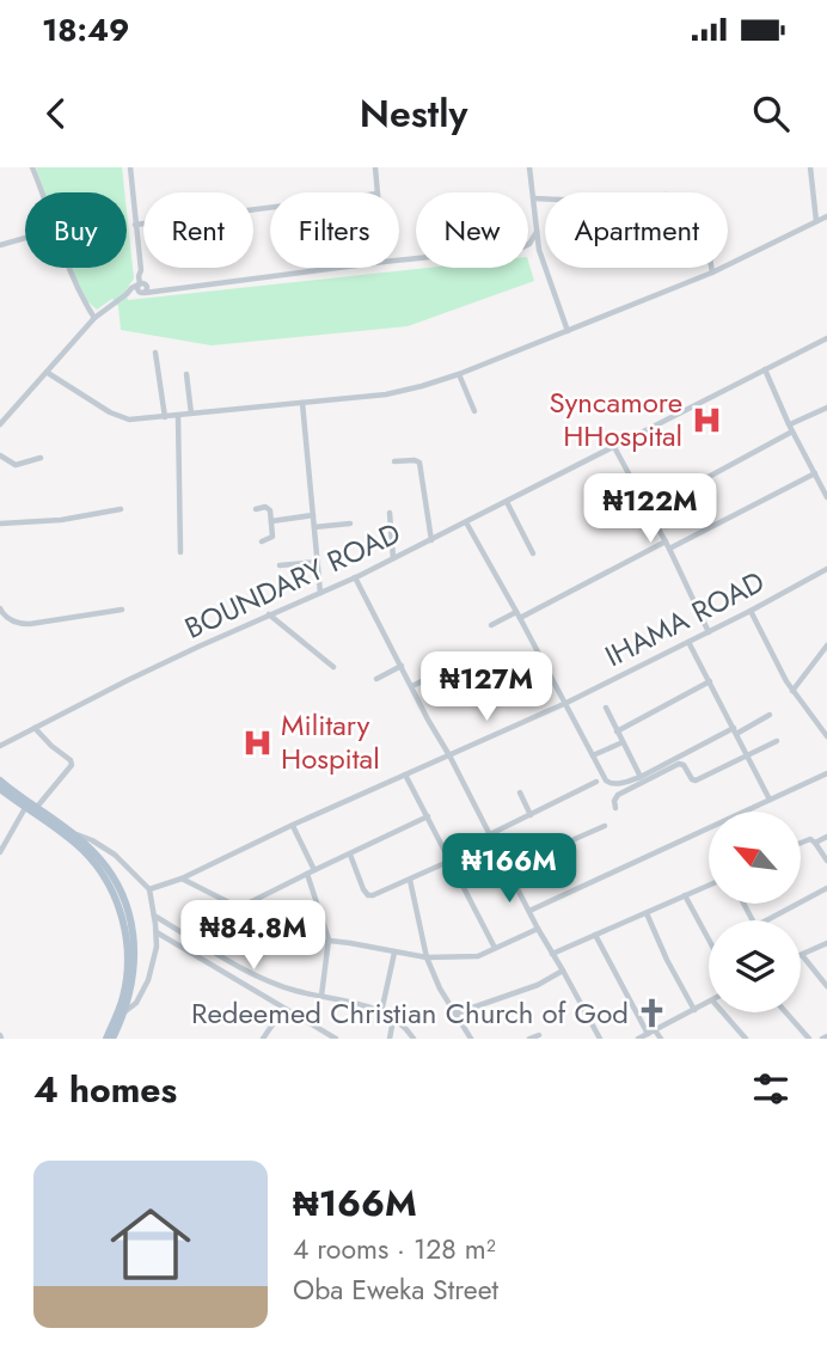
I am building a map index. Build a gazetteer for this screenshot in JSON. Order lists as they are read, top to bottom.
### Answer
{
  "streets": {
    "street": ["BOUNDARY ROAD", "IHAMA ROAD"]
  },
  "places": {
    "hospital": ["Syncamore HHospital", "Military Hospital"],
    "church": ["Redeemed Christian Church of God"]
  },
  "north": "top left",
  "page": {
    "status": "18:49",
    "header": "Nestly",
    "chip": [
      "Buy",
      "Rent",
      "Filters",
      "New",
      "Apartment"
    ],
    "price": [
      "₦122M",
      "₦127M",
      "₦166M",
      "₦84.8M"
    ],
    "heading": "4 homes",
    "list": [
      {
        "name": "₦166M",
        "note": "4 rooms · 128 m² · Oba Eweka Street"
      }
    ]
  }
}
